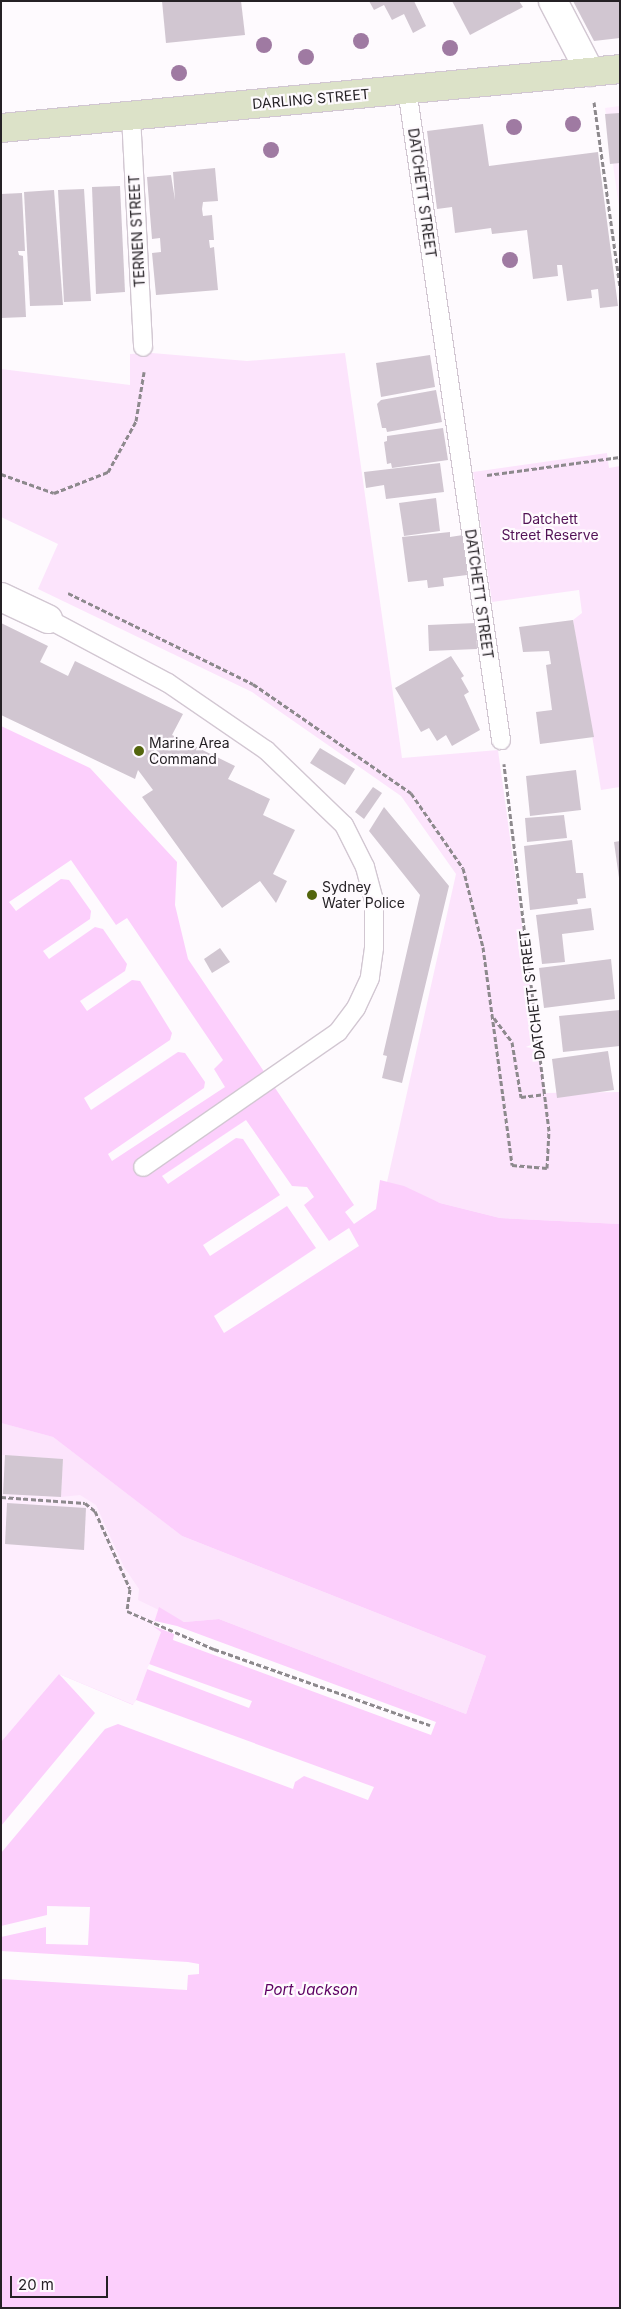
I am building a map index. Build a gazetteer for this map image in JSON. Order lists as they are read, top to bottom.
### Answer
{
  "streets": {
    "street": ["DARLING STREET"],
    "lane": ["DATCHETT STREET", "TERNEN STREET"]
  },
  "crossings": [
    ["DARLING STREET", "DATCHETT STREET"],
    ["DARLING STREET", "TERNEN STREET"]
  ],
  "water": ["Port Jackson"],
  "parks": ["Datchett Street Reserve"],
  "places": ["Marine Area Command", "Sydney Water Police"],
  "scale_bar": "20 m"
}
